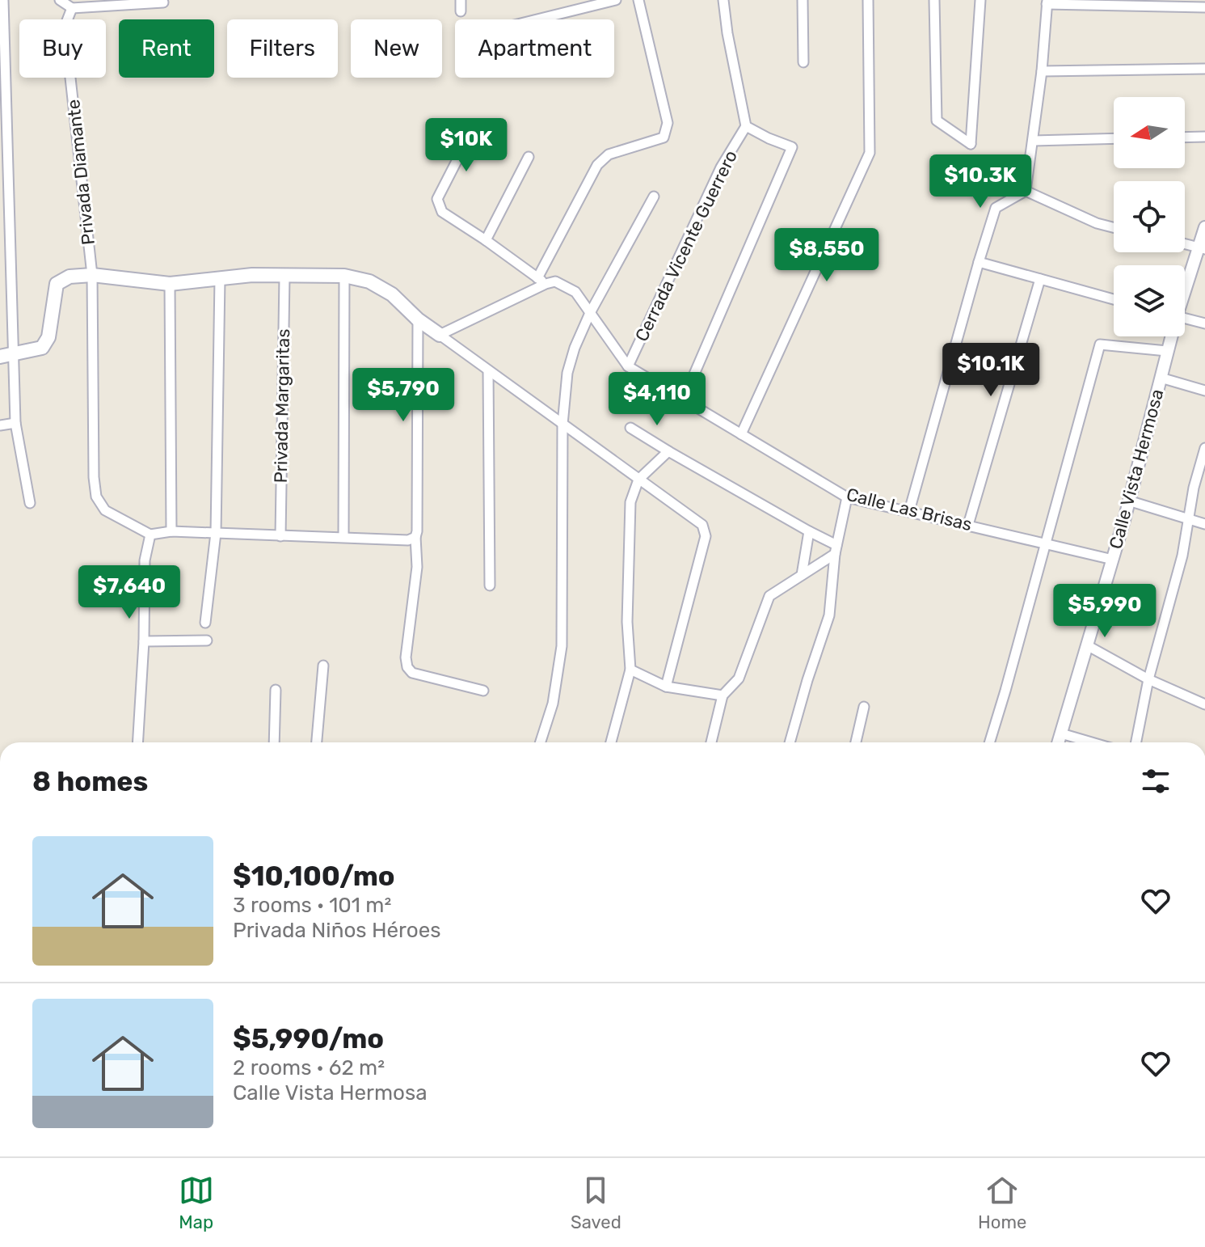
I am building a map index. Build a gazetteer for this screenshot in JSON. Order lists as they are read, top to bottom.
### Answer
{
  "streets": {
    "street": [
      "Privada Diamante",
      "Cerrada Vicente Guerrero",
      "Privada Margaritas",
      "Calle Vista Hermosa",
      "Calle Las Brisas"
    ]
  },
  "crossings": [
    ["Cerrada Vicente Guerrero", "Calle Las Brisas"],
    ["Calle Vista Hermosa", "Calle Las Brisas"]
  ],
  "north": "left",
  "page": {
    "chip": [
      "Buy",
      "Rent",
      "Filters",
      "New",
      "Apartment"
    ],
    "price": [
      "$10K",
      "$10.3K",
      "$8,550",
      "$10.1K",
      "$5,790",
      "$4,110",
      "$7,640",
      "$5,990"
    ],
    "heading": "8 homes",
    "list": [
      {
        "name": "$10,100/mo",
        "note": "3 rooms · 101 m² · Privada Niños Héroes"
      },
      {
        "name": "$5,990/mo",
        "note": "2 rooms · 62 m² · Calle Vista Hermosa"
      }
    ],
    "tabs": ["Map", "Saved", "Home"]
  }
}
